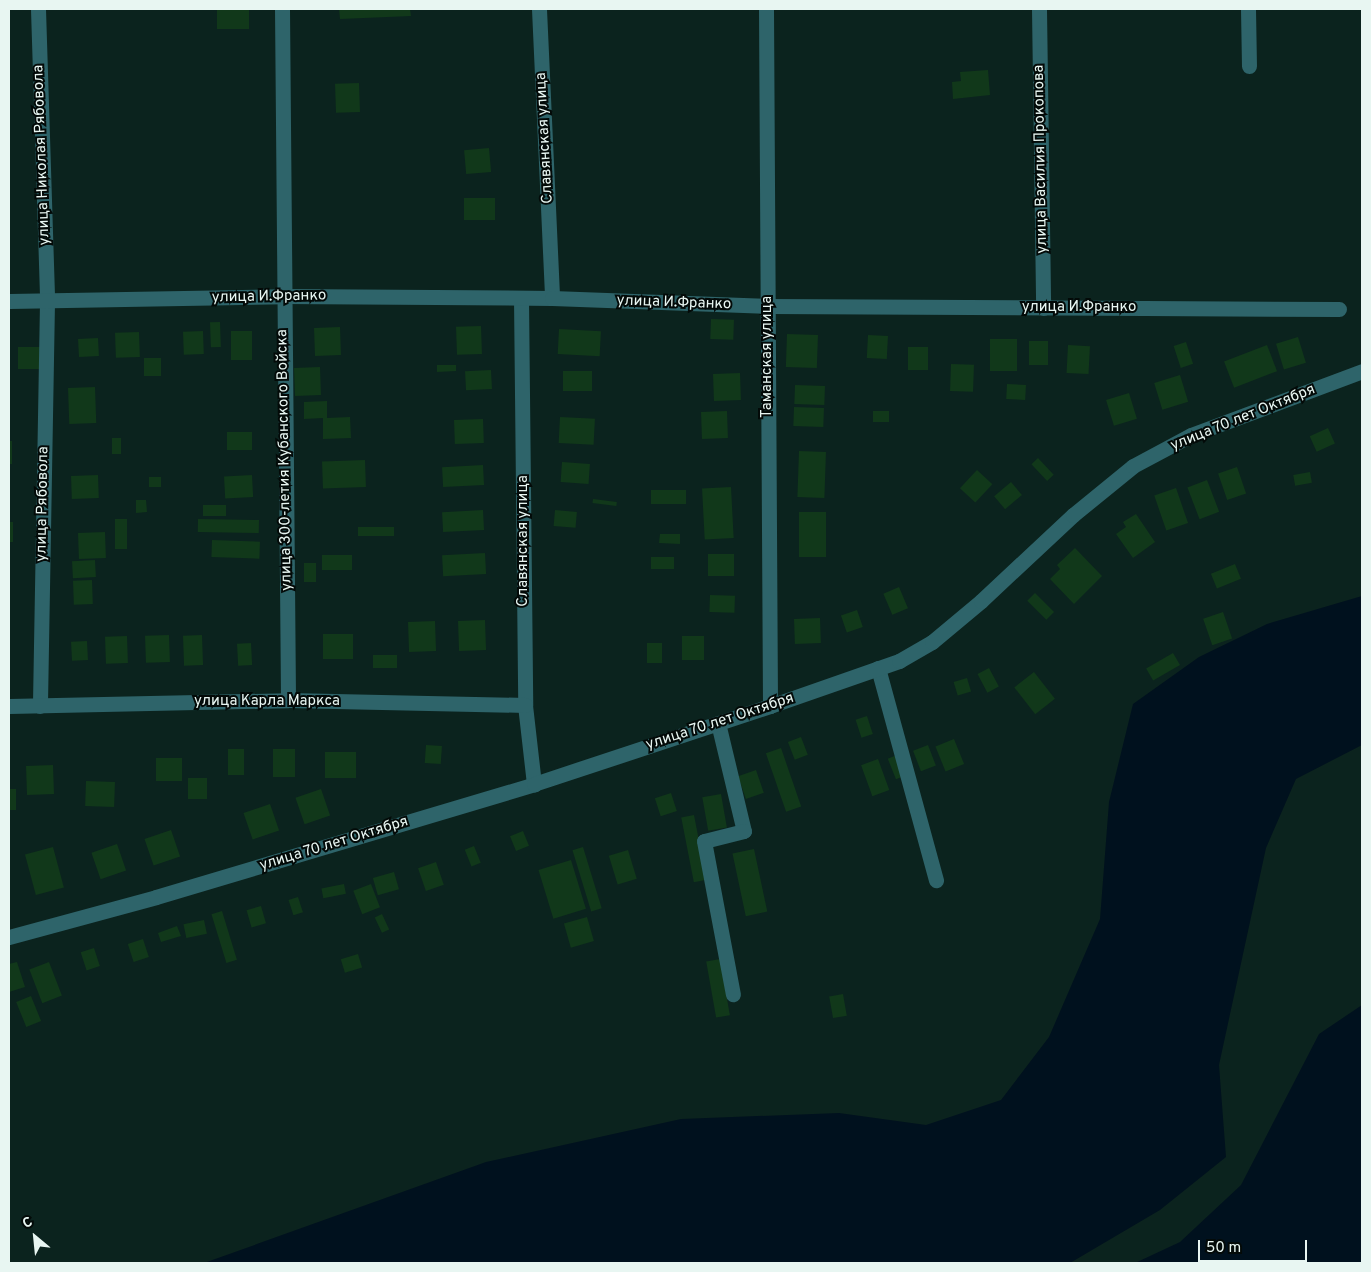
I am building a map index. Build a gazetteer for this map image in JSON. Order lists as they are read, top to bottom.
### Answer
{
  "streets": {
    "street": [
      "Славянская улица",
      "улица Николая Рябовола",
      "улица Василия Прокопова",
      "улица И.Франко",
      "Таманская улица",
      "улица 70 лет Октября",
      "улица 300-летия Кубанского Войска",
      "улица Рябовола",
      "улица Карла Маркса"
    ]
  },
  "crossings": [
    ["Славянская улица", "улица И.Франко"],
    ["Славянская улица", "улица 70 лет Октября"],
    ["Славянская улица", "улица Карла Маркса"],
    ["улица Николая Рябовола", "улица И.Франко"],
    ["улица Николая Рябовола", "улица Рябовола"],
    ["улица Василия Прокопова", "улица И.Франко"],
    ["улица И.Франко", "Таманская улица"],
    ["улица И.Франко", "улица 300-летия Кубанского Войска"],
    ["улица И.Франко", "улица Рябовола"],
    ["Таманская улица", "улица 70 лет Октября"],
    ["улица 300-летия Кубанского Войска", "улица Карла Маркса"],
    ["улица Рябовола", "улица Карла Маркса"]
  ],
  "scale_bar": "50 m",
  "north": "top left"
}
